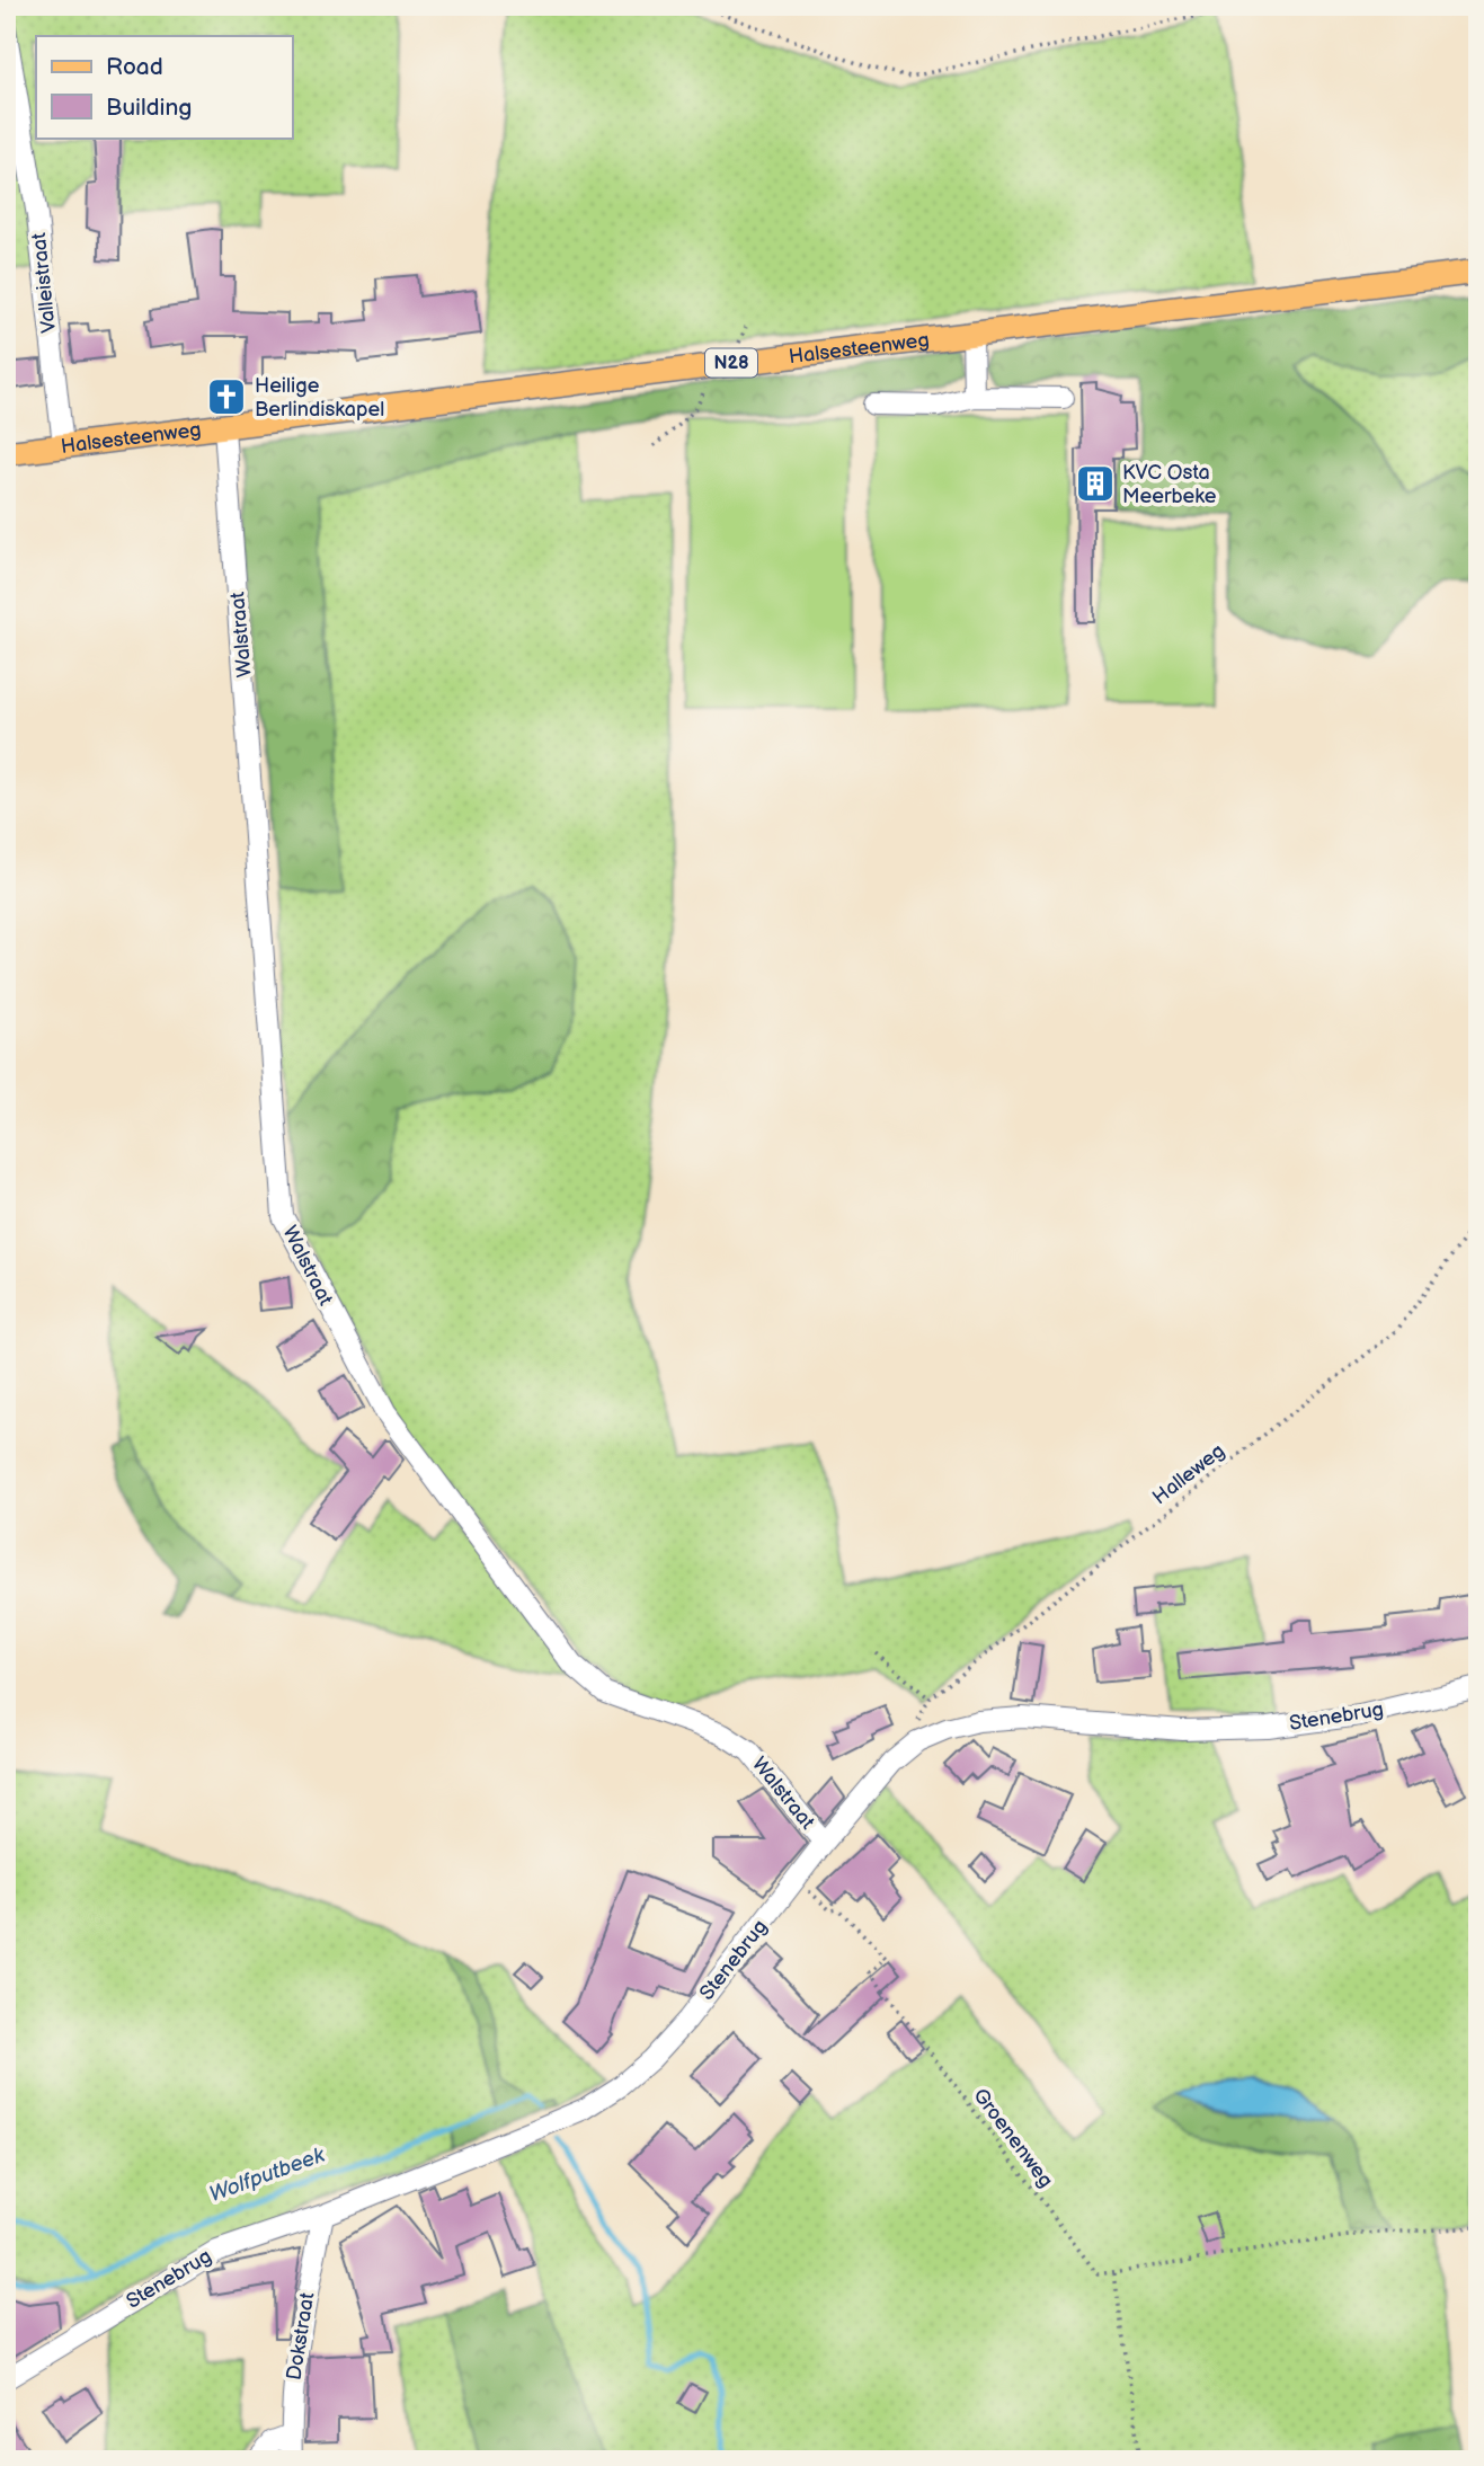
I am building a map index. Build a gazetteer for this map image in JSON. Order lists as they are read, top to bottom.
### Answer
{
  "streets": {
    "main road": ["Halsesteenweg", "N28"],
    "street": [
      "Valleistraat",
      "Walstraat",
      "Stenebrug",
      "Dokstraat"
    ],
    "path": ["Halleweg", "Groenenweg"]
  },
  "crossings": [
    ["Valleistraat", "Halsesteenweg"],
    ["Halsesteenweg", "Walstraat"],
    ["Walstraat", "Stenebrug"],
    ["Stenebrug", "Groenenweg"],
    ["Stenebrug", "Dokstraat"]
  ],
  "water": ["Wolfputbeek"],
  "places": {
    "church": ["Heilige Berlindiskapel"],
    "building": ["KVC Osta Meerbeke"]
  },
  "legend": ["Road", "Building"]
}
